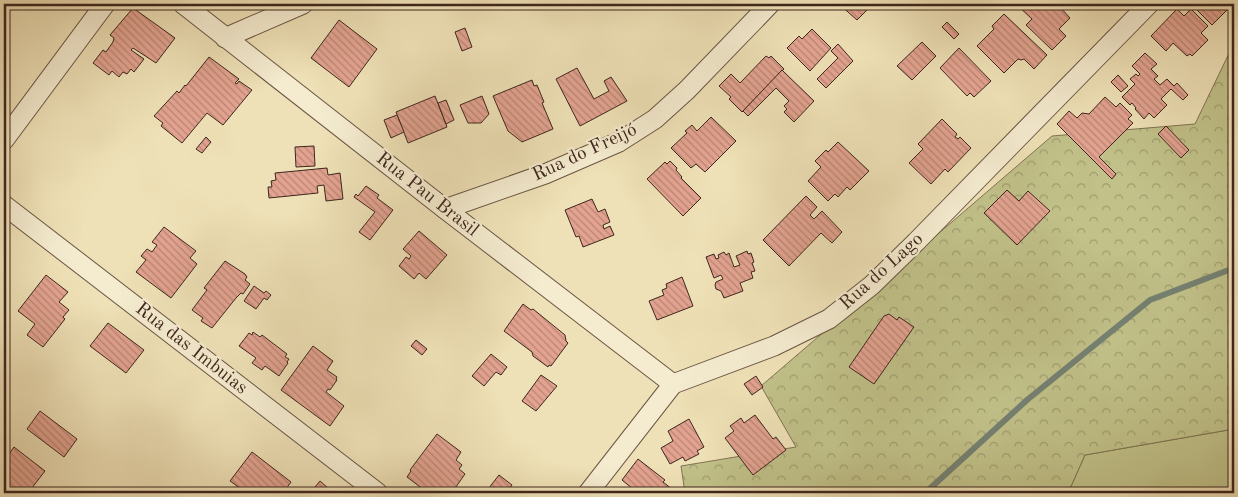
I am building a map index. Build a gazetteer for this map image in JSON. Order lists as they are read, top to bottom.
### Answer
{
  "streets": {
    "street": [
      "Rua do Freijó",
      "Rua Pau Brasil",
      "Rua do Lago",
      "Rua das Imbuias"
    ]
  },
  "crossings": [
    ["Rua do Freijó", "Rua Pau Brasil"],
    ["Rua Pau Brasil", "Rua do Lago"]
  ]
}
